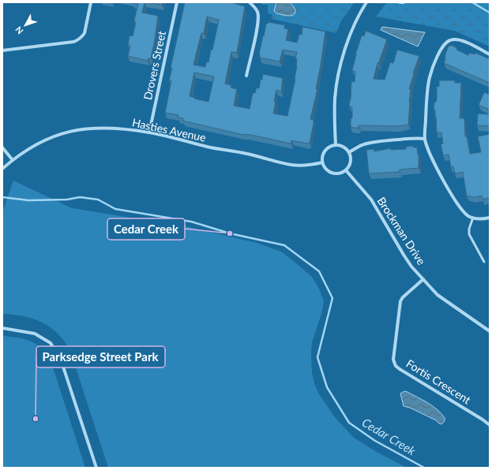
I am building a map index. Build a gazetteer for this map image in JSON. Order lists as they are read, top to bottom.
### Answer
{
  "streets": {
    "street": [
      "Drovers Street",
      "Hasties Avenue",
      "Brockman Drive",
      "Fortis Crescent"
    ]
  },
  "crossings": [
    ["Drovers Street", "Hasties Avenue"],
    ["Hasties Avenue", "Brockman Drive"],
    ["Brockman Drive", "Fortis Crescent"]
  ],
  "water": ["Cedar Creek"],
  "places": ["Cedar Creek", "Parksedge Street Park"],
  "north": "bottom left"
}
